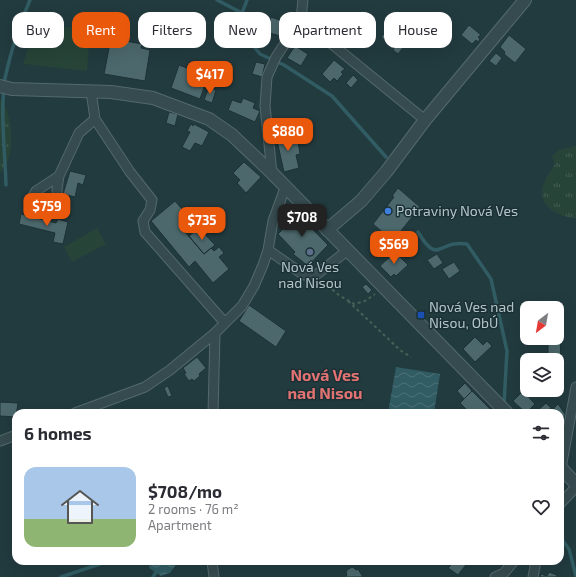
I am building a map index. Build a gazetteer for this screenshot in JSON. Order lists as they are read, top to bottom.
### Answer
{
  "districts": ["Nová Ves nad Nisou"],
  "places": {
    "other": ["Potraviny Nová Ves", "Nová Ves nad Nisou"],
    "transit": ["Nová Ves nad Nisou, ObÚ"]
  },
  "north": "bottom left",
  "page": {
    "chip": [
      "Buy",
      "Rent",
      "Filters",
      "New",
      "Apartment",
      "House"
    ],
    "price": [
      "$417",
      "$880",
      "$759",
      "$708",
      "$735",
      "$569"
    ],
    "heading": "6 homes",
    "list": [
      {
        "name": "$708/mo",
        "note": "2 rooms · 76 m² · Apartment"
      }
    ]
  }
}
